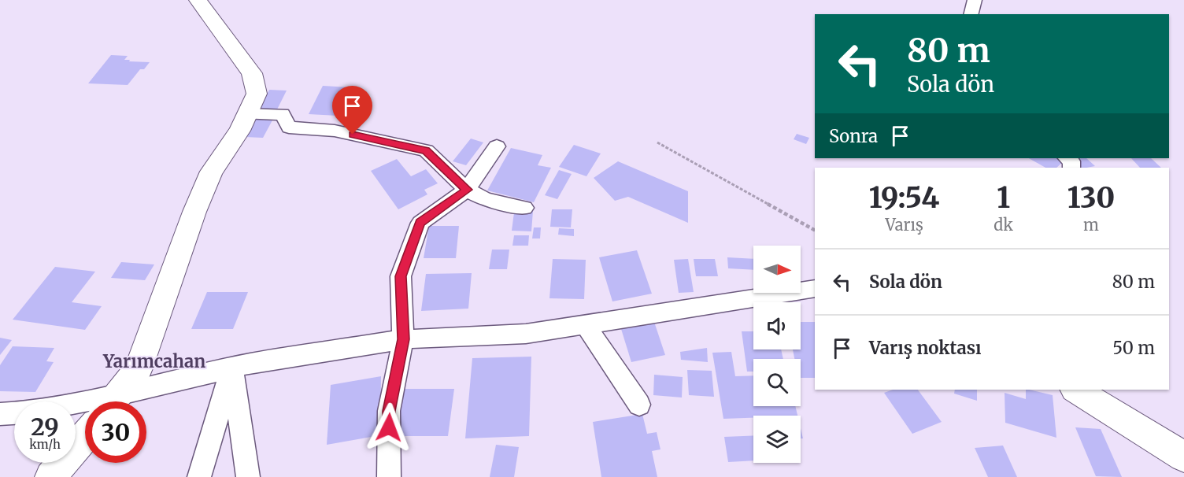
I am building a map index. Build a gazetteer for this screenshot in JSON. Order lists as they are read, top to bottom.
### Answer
{
  "districts": ["Yarımcahan"],
  "north": "right",
  "page": {
    "turn": ["80 m", "Sola dön"],
    "then": "Sonra",
    "eta": [
      "19:54",
      "Varış",
      "1",
      "dk",
      "130",
      "m"
    ],
    "list": [
      {
        "name": "Sola dön",
        "value": "80 m"
      },
      {
        "name": "Varış noktası",
        "value": "50 m"
      }
    ],
    "speed": "29 km/h",
    "limit": "30"
  }
}
